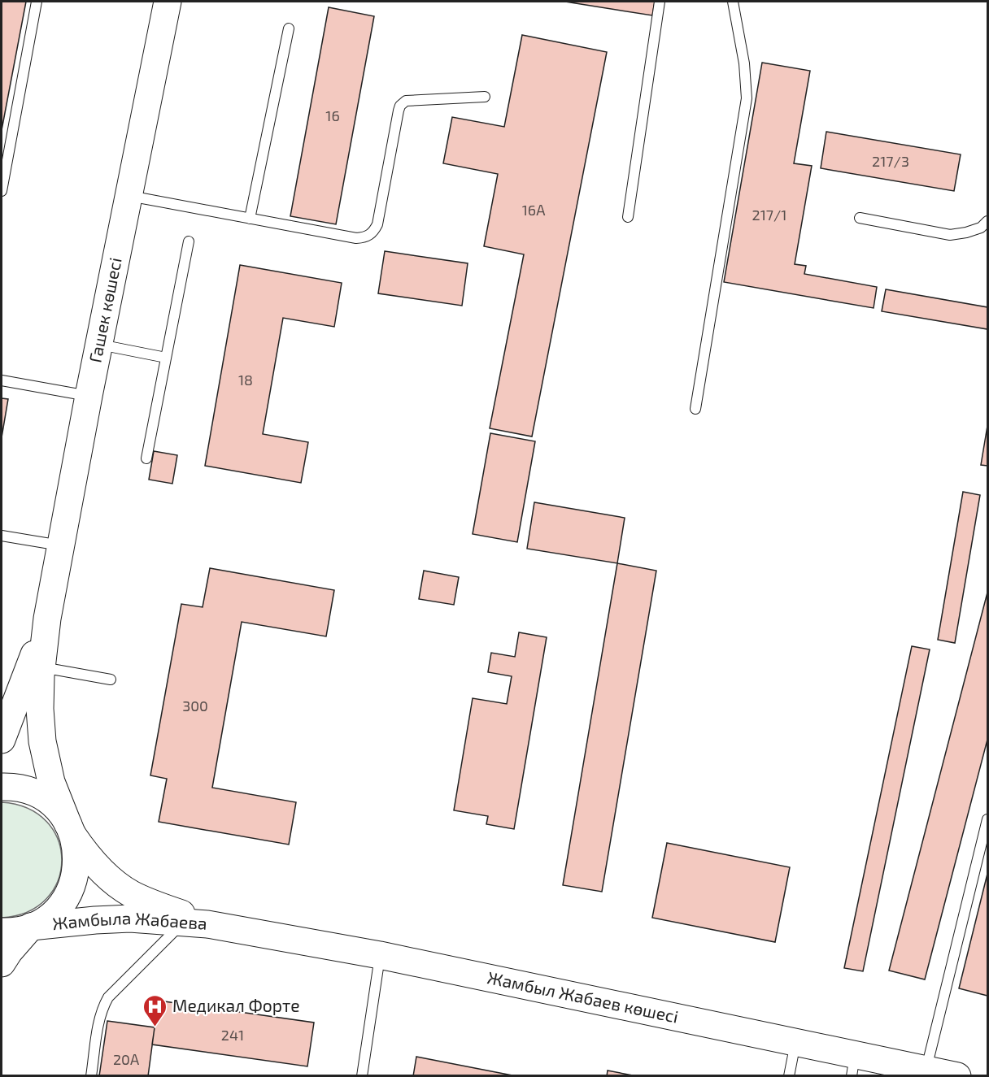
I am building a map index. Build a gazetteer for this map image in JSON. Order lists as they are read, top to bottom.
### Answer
{
  "streets": {
    "main road": ["Гашек көшесі", "Жамбыла Жабаева", "Жамбыл Жабаев көшесі"]
  },
  "crossings": [
    ["Гашек көшесі", "Жамбыла Жабаева"],
    ["Жамбыла Жабаева", "Жамбыл Жабаев көшесі"]
  ],
  "places": {
    "hospital": ["Медикал Форте"]
  },
  "house_numbers": [
    "16",
    "217/3",
    "16А",
    "217/1",
    "18",
    "300",
    "241",
    "20А"
  ]
}
